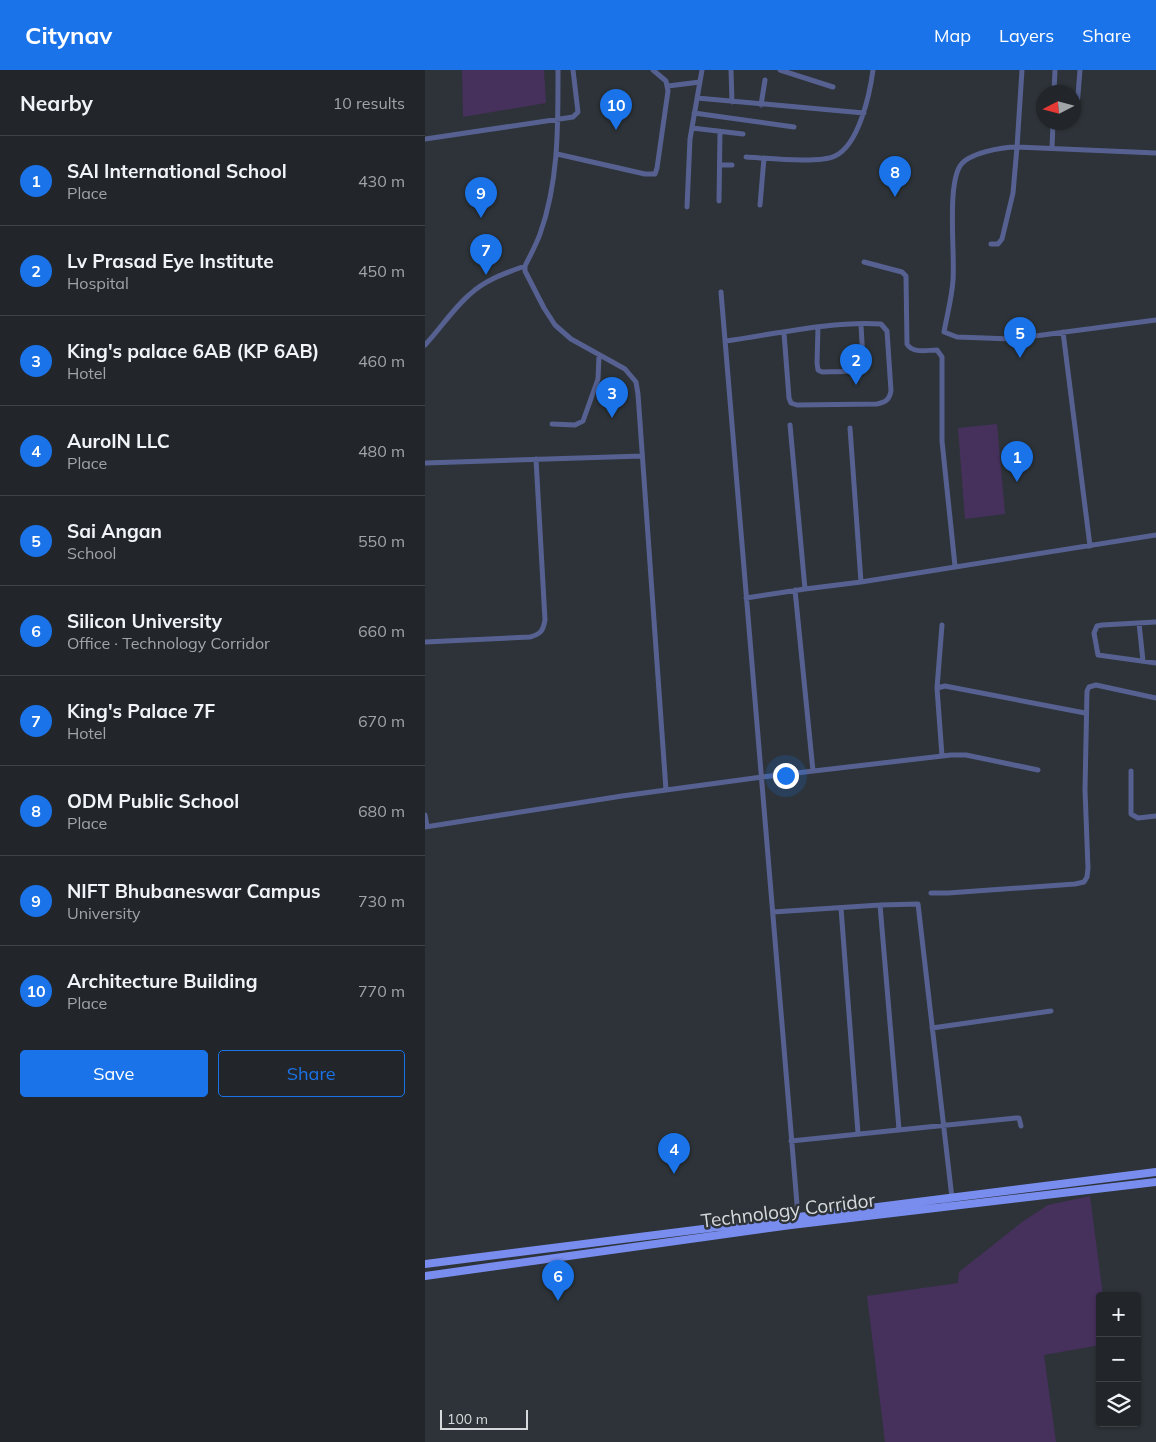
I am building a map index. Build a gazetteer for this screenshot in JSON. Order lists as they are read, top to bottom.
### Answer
{
  "streets": {
    "main road": ["Technology Corridor"]
  },
  "scale_bar": "100 m",
  "north": "left",
  "page": {
    "header": "Citynav",
    "nav": ["Map", "Layers", "Share"],
    "heading": ["Nearby", "10 results"],
    "pins": [
      "10",
      "8",
      "9",
      "7",
      "5",
      "2",
      "3",
      "1",
      "4",
      "6"
    ],
    "list": [
      {
        "mark": "1",
        "name": "SAI International School",
        "note": "Place",
        "value": "430 m"
      },
      {
        "mark": "2",
        "name": "Lv Prasad Eye Institute",
        "note": "Hospital",
        "value": "450 m"
      },
      {
        "mark": "3",
        "name": "King's palace 6AB (KP 6AB)",
        "note": "Hotel",
        "value": "460 m"
      },
      {
        "mark": "4",
        "name": "AuroIN LLC",
        "note": "Place",
        "value": "480 m"
      },
      {
        "mark": "5",
        "name": "Sai Angan",
        "note": "School",
        "value": "550 m"
      },
      {
        "mark": "6",
        "name": "Silicon University",
        "note": "Office · Technology Corridor",
        "value": "660 m"
      },
      {
        "mark": "7",
        "name": "King's Palace 7F",
        "note": "Hotel",
        "value": "670 m"
      },
      {
        "mark": "8",
        "name": "ODM Public School",
        "note": "Place",
        "value": "680 m"
      },
      {
        "mark": "9",
        "name": "NIFT Bhubaneswar Campus",
        "note": "University",
        "value": "730 m"
      },
      {
        "mark": "10",
        "name": "Architecture Building",
        "note": "Place",
        "value": "770 m"
      }
    ],
    "buttons": ["Save", "Share"],
    "map_buttons": ["+", "−"],
    "scale": "100 m"
  }
}
